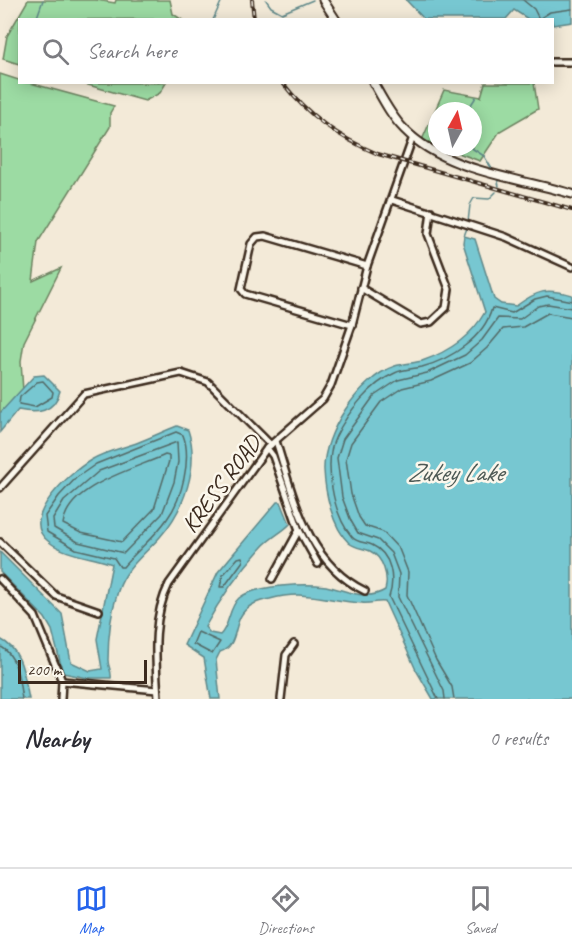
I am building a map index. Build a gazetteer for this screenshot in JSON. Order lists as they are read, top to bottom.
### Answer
{
  "streets": {
    "street": ["KRESS ROAD"]
  },
  "water": ["Zukey Lake"],
  "scale_bar": "200 m",
  "north": "top",
  "page": {
    "search": "Search here",
    "scale": "200 m",
    "heading": ["Nearby", "0 results"],
    "nav": ["Map", "Directions", "Saved"]
  }
}
